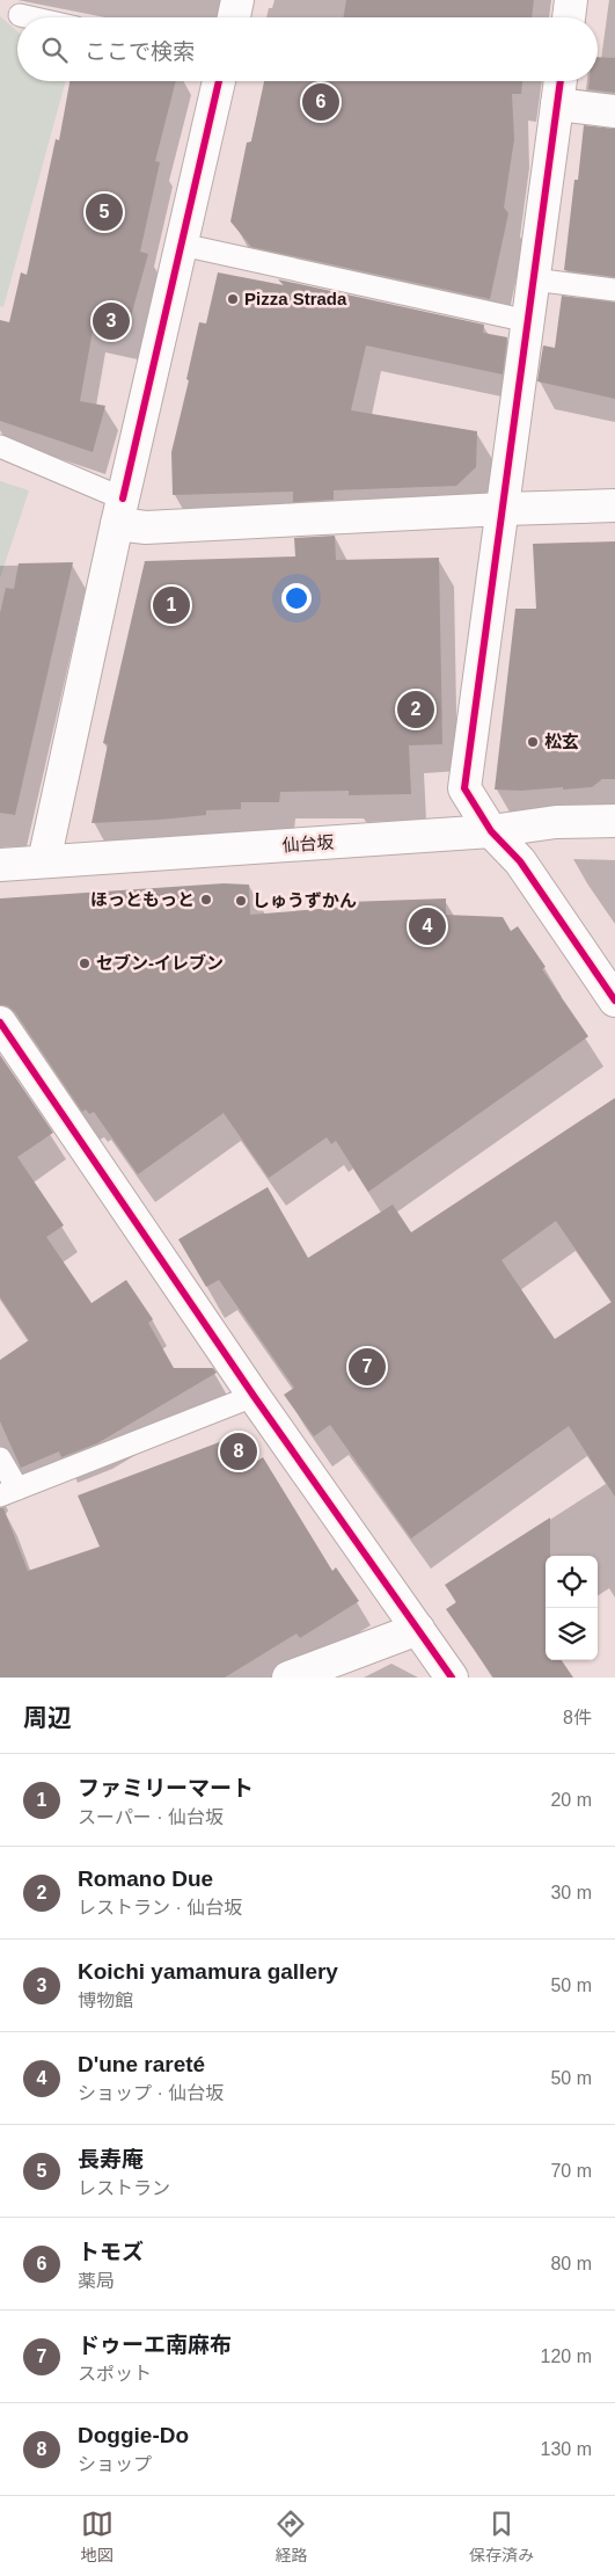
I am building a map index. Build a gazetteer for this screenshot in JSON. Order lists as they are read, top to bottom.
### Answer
{
  "streets": {
    "street": ["仙台坂"]
  },
  "places": [
    "Pizza Strada",
    "松玄",
    "ほっともっと",
    "しゅうずかん",
    "セブン-イレブン"
  ],
  "page": {
    "search": "ここで検索",
    "pins": [
      "6",
      "5",
      "3",
      "1",
      "2",
      "4",
      "7",
      "8"
    ],
    "heading": ["周辺", "8件"],
    "list": [
      {
        "mark": "1",
        "name": "ファミリーマート",
        "note": "スーパー · 仙台坂",
        "value": "20 m"
      },
      {
        "mark": "2",
        "name": "Romano Due",
        "note": "レストラン · 仙台坂",
        "value": "30 m"
      },
      {
        "mark": "3",
        "name": "Koichi yamamura gallery",
        "note": "博物館",
        "value": "50 m"
      },
      {
        "mark": "4",
        "name": "D'une rareté",
        "note": "ショップ · 仙台坂",
        "value": "50 m"
      },
      {
        "mark": "5",
        "name": "長寿庵",
        "note": "レストラン",
        "value": "70 m"
      },
      {
        "mark": "6",
        "name": "トモズ",
        "note": "薬局",
        "value": "80 m"
      },
      {
        "mark": "7",
        "name": "ドゥーエ南麻布",
        "note": "スポット",
        "value": "120 m"
      },
      {
        "mark": "8",
        "name": "Doggie-Do",
        "note": "ショップ",
        "value": "130 m"
      }
    ],
    "nav": ["地図", "経路", "保存済み"]
  }
}
